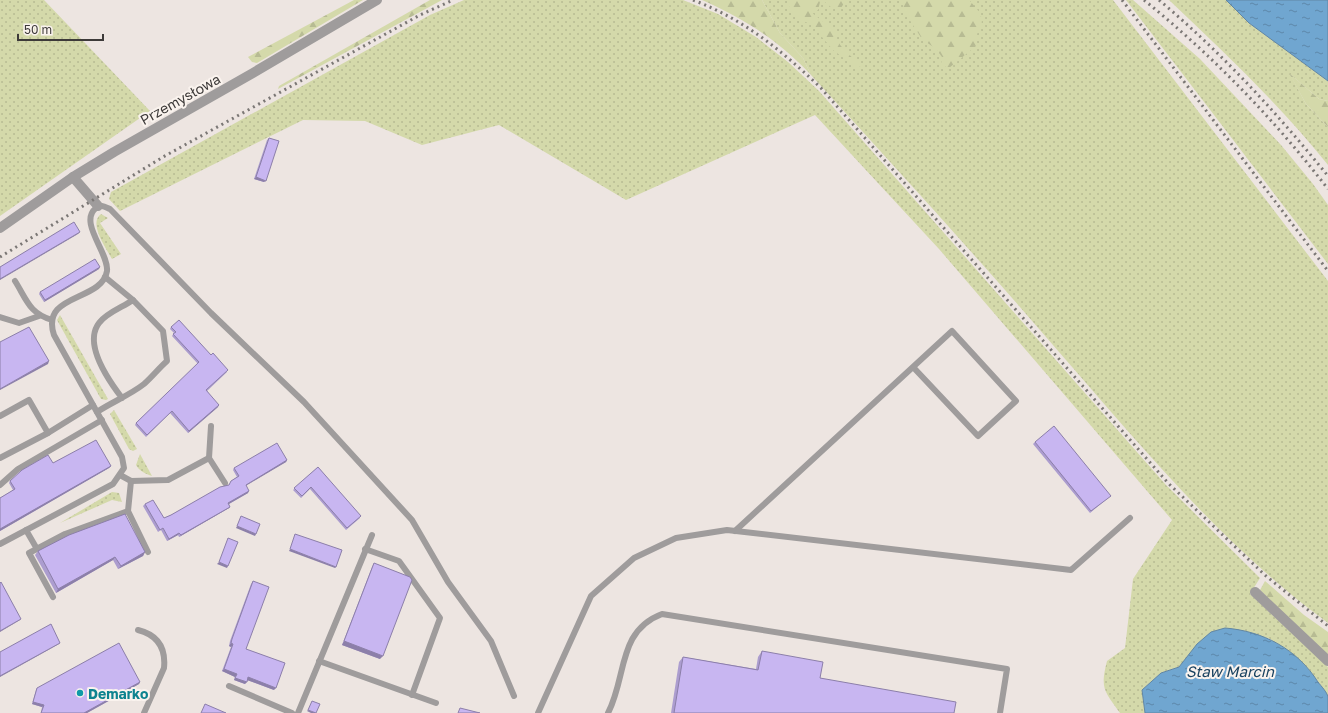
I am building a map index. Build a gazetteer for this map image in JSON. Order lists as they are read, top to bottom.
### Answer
{
  "streets": {
    "street": ["Przemysłowa"]
  },
  "water": ["Staw Marcin"],
  "places": ["Demarko"],
  "scale_bar": "50 m"
}
